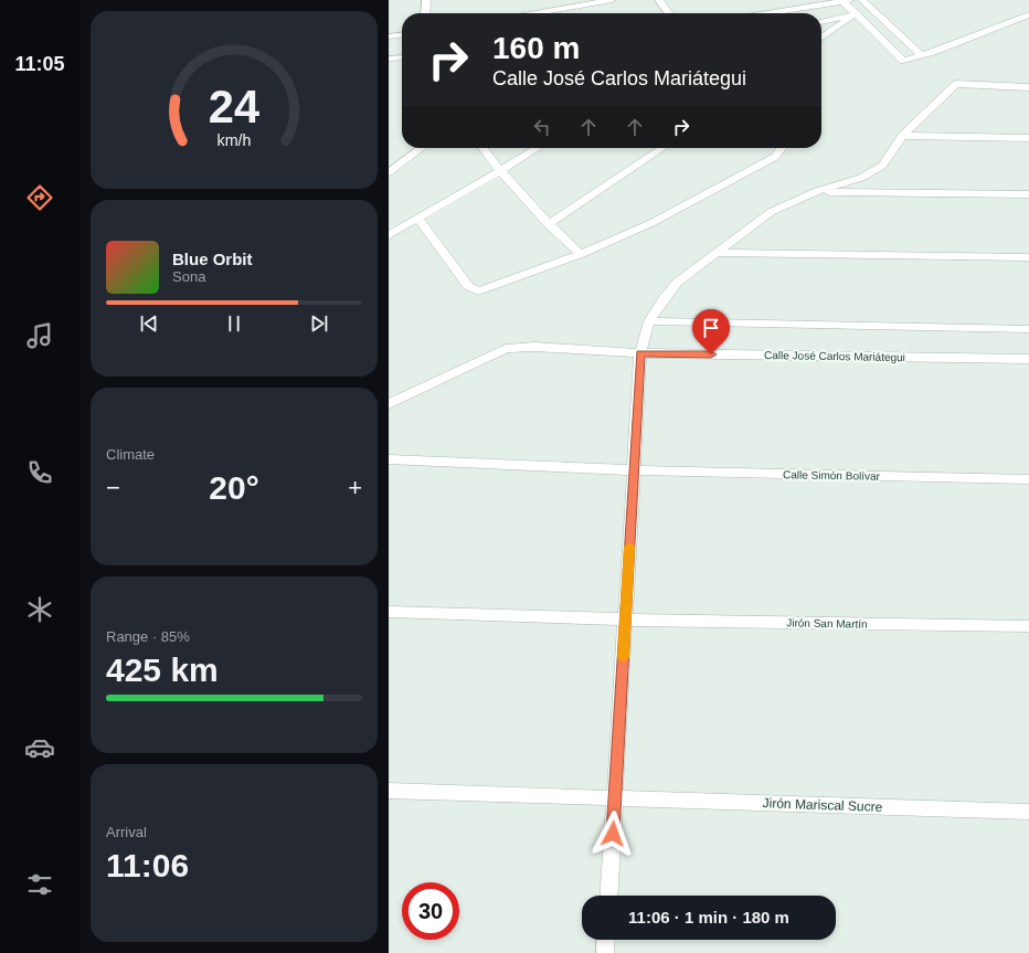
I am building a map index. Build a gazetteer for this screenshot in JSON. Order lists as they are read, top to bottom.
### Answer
{
  "streets": {
    "street": [
      "Calle José Carlos Mariátegui",
      "Calle Simón Bolívar",
      "Jirón San Martín",
      "Jirón Mariscal Sucre"
    ]
  },
  "page": {
    "tabs": "11:05",
    "turn": ["160 m", "Calle José Carlos Mariátegui"],
    "song": ["Blue Orbit", "Sona"],
    "tile": [
      "Climate",
      ["Range · 85%", "425 km"],
      ["Arrival", "11:06"]
    ],
    "heat": ["−", "20°", "+"],
    "limit": "30",
    "trip": "11:06 · 1 min · 180 m",
    "gauge": ["24", "km/h"]
  }
}
